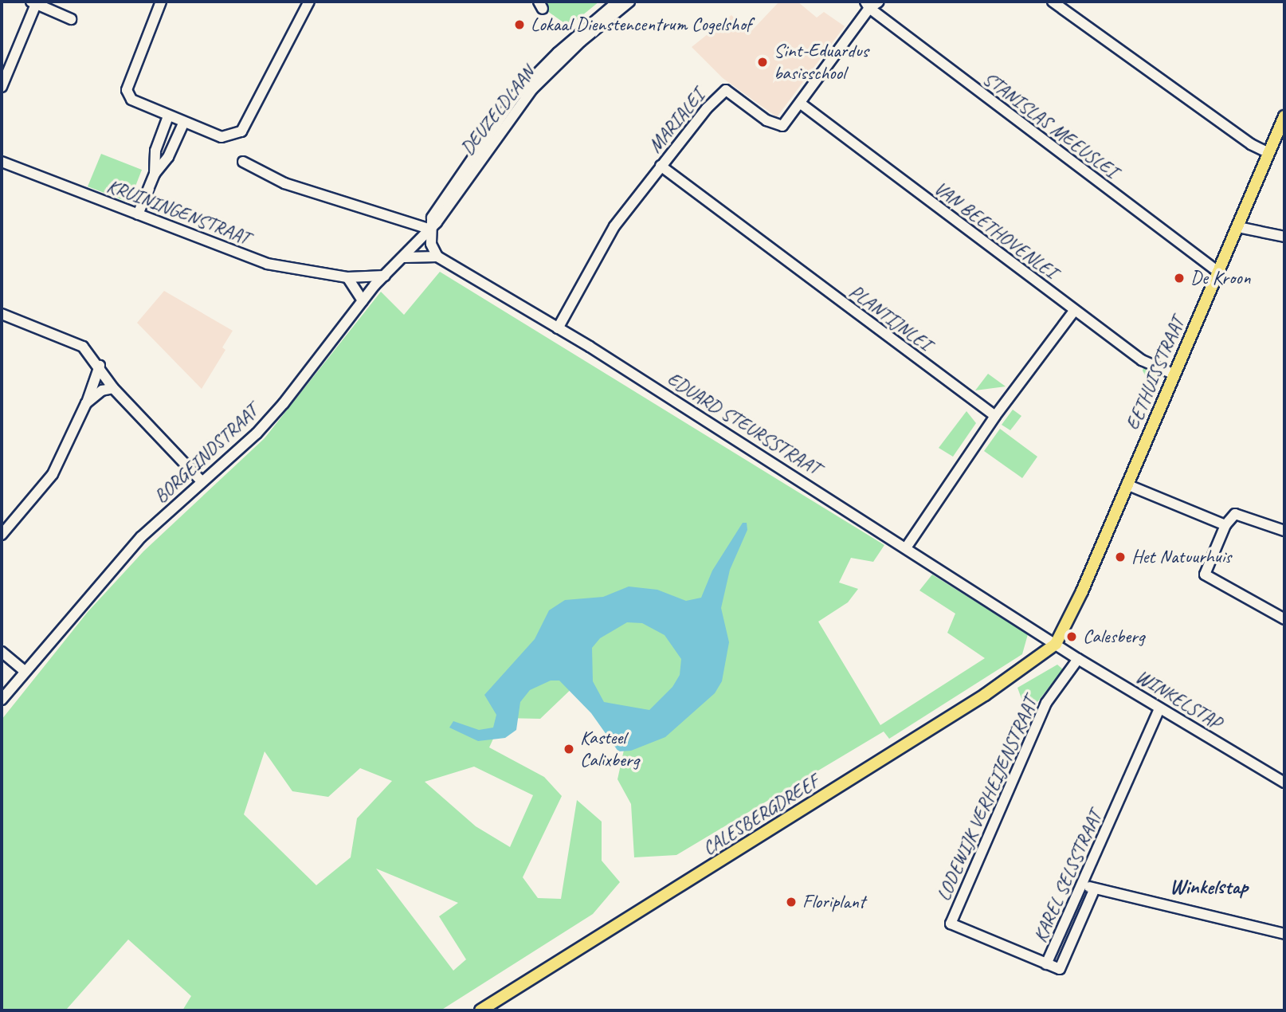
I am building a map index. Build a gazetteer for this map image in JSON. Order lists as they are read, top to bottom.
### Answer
{
  "streets": {
    "main road": ["EETHUISSTRAAT", "CALESBERGDREEF"],
    "street": [
      "DEUZELDLAAN",
      "MARIALEI",
      "STANISLAS MEEUSLEI",
      "KRUININGENSTRAAT",
      "VAN BEETHOVENLEI",
      "PLANTIJNLEI",
      "EDUARD STEURSSTRAAT",
      "BORGEINDSTRAAT",
      "WINKELSTAP",
      "LODEWIJK VERHEIJENSTRAAT",
      "KAREL SELSSTRAAT"
    ]
  },
  "crossings": [
    ["DEUZELDLAAN", "BORGEINDSTRAAT"],
    ["MARIALEI", "STANISLAS MEEUSLEI"],
    ["MARIALEI", "VAN BEETHOVENLEI"],
    ["MARIALEI", "PLANTIJNLEI"],
    ["MARIALEI", "EDUARD STEURSSTRAAT"],
    ["STANISLAS MEEUSLEI", "EETHUISSTRAAT"],
    ["KRUININGENSTRAAT", "BORGEINDSTRAAT"],
    ["VAN BEETHOVENLEI", "EETHUISSTRAAT"],
    ["EETHUISSTRAAT", "EDUARD STEURSSTRAAT"],
    ["EETHUISSTRAAT", "WINKELSTAP"],
    ["EETHUISSTRAAT", "CALESBERGDREEF"],
    ["EDUARD STEURSSTRAAT", "WINKELSTAP"],
    ["EDUARD STEURSSTRAAT", "CALESBERGDREEF"],
    ["WINKELSTAP", "LODEWIJK VERHEIJENSTRAAT"],
    ["WINKELSTAP", "CALESBERGDREEF"],
    ["WINKELSTAP", "KAREL SELSSTRAAT"],
    ["LODEWIJK VERHEIJENSTRAAT", "KAREL SELSSTRAAT"]
  ],
  "districts": ["Winkelstap"],
  "places": [
    "Lokaal Dienstencentrum Cogelshof",
    "Sint-Eduardus basisschool",
    "De Kroon",
    "Het Natuurhuis",
    "Calesberg",
    "Kasteel Calixberg",
    "Floriplant"
  ]
}
